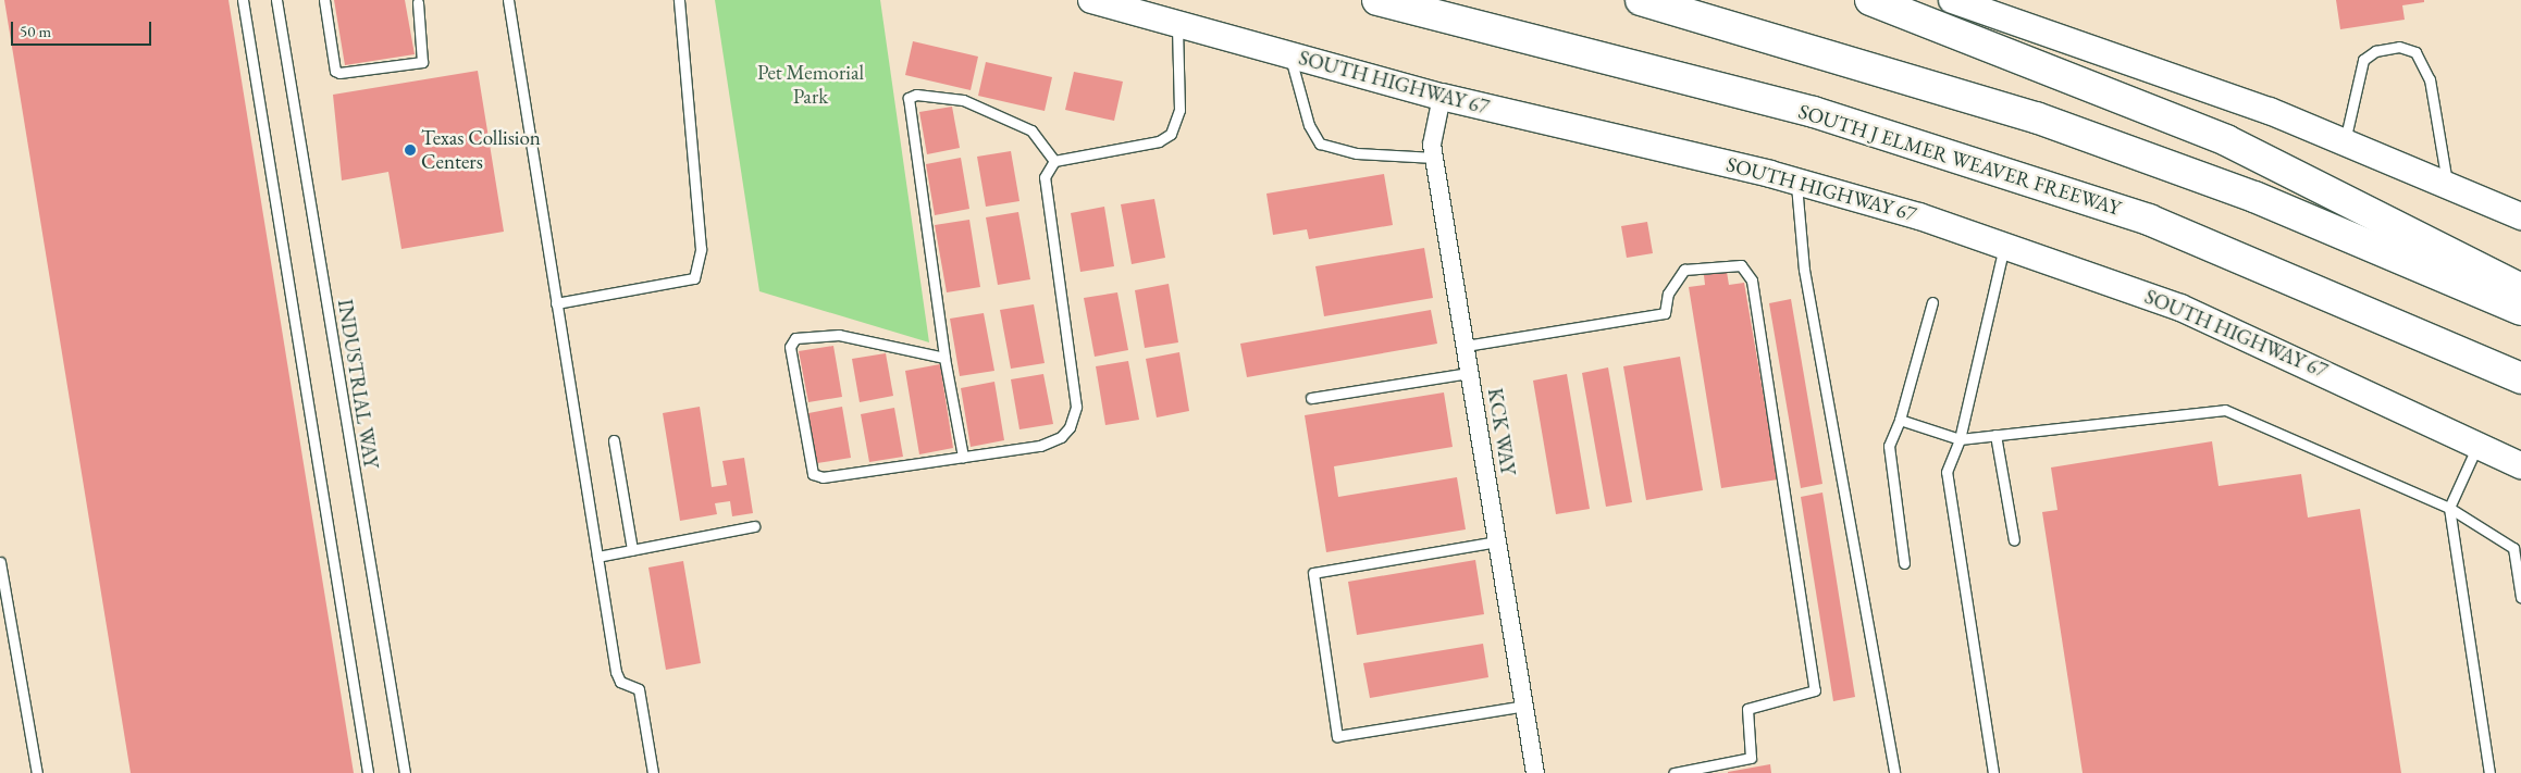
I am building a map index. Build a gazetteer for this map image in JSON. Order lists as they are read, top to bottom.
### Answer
{
  "streets": {
    "highway": ["SOUTH J ELMER WEAVER FREEWAY"],
    "main road": ["SOUTH HIGHWAY 67"],
    "street": ["KCK WAY"],
    "lane": ["INDUSTRIAL WAY"]
  },
  "crossings": [
    ["SOUTH HIGHWAY 67", "KCK WAY"]
  ],
  "parks": ["Pet Memorial Park"],
  "places": ["Texas Collision Centers"],
  "scale_bar": "50 m"
}
